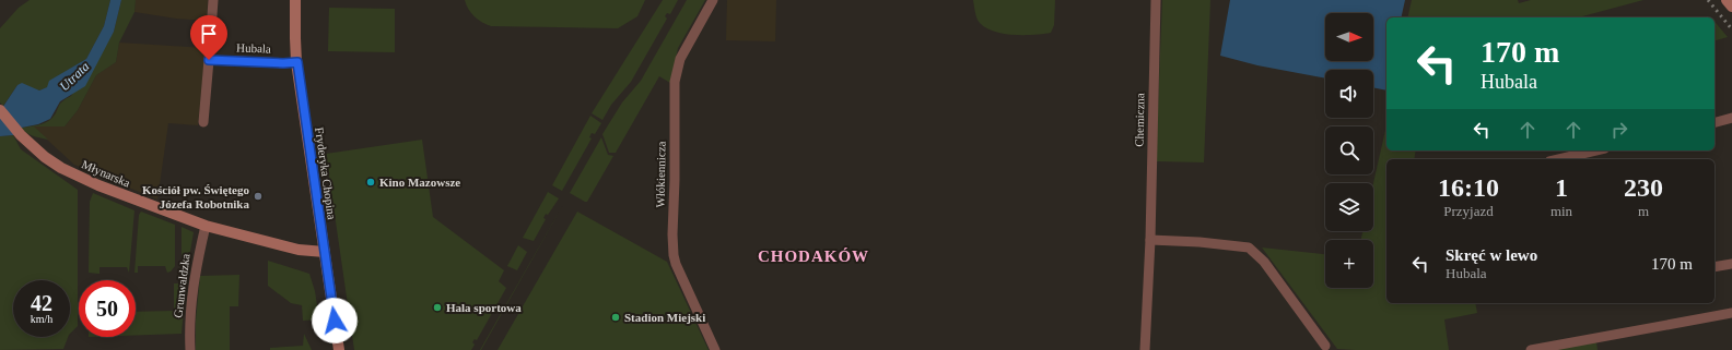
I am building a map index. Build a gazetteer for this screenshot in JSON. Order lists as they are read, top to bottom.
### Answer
{
  "streets": {
    "main road": ["Młynarska", "Fryderyka Chopina"],
    "street": [
      "Hubala",
      "Chemiczna",
      "Włókiennicza",
      "Grunwaldzka"
    ]
  },
  "crossings": [
    ["Hubala", "Fryderyka Chopina"],
    ["Młynarska", "Fryderyka Chopina"],
    ["Młynarska", "Grunwaldzka"]
  ],
  "districts": ["CHODAKÓW"],
  "water": ["Utrata"],
  "places": [
    "Kino Mazowsze",
    "Kościół pw. Świętego Józefa Robotnika",
    "Hala sportowa",
    "Stadion Miejski"
  ],
  "north": "right",
  "page": {
    "map_buttons": "+",
    "turn": ["170 m", "Hubala"],
    "eta": [
      "16:10",
      "Przyjazd",
      "1",
      "min",
      "230",
      "m"
    ],
    "list": [
      {
        "name": "Skręć w lewo",
        "note": "Hubala",
        "value": "170 m"
      }
    ],
    "speed": "42 km/h",
    "limit": "50"
  }
}
